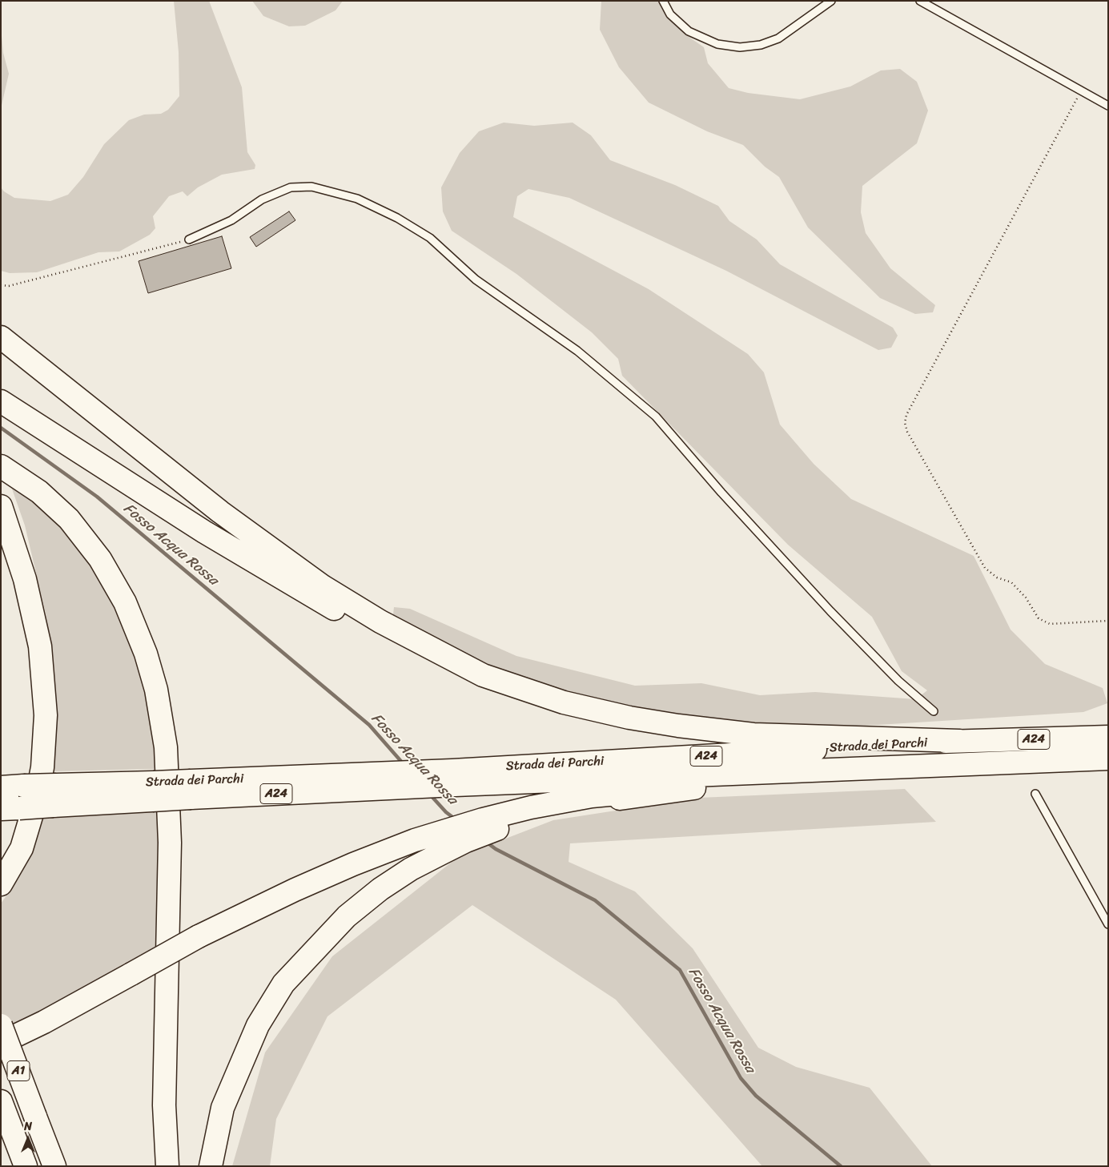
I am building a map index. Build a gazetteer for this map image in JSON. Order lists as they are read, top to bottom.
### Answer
{
  "streets": {
    "highway": ["A24", "Strada dei Parchi", "A1"]
  },
  "water": ["Fosso Acqua Rossa"],
  "north": "top"
}
